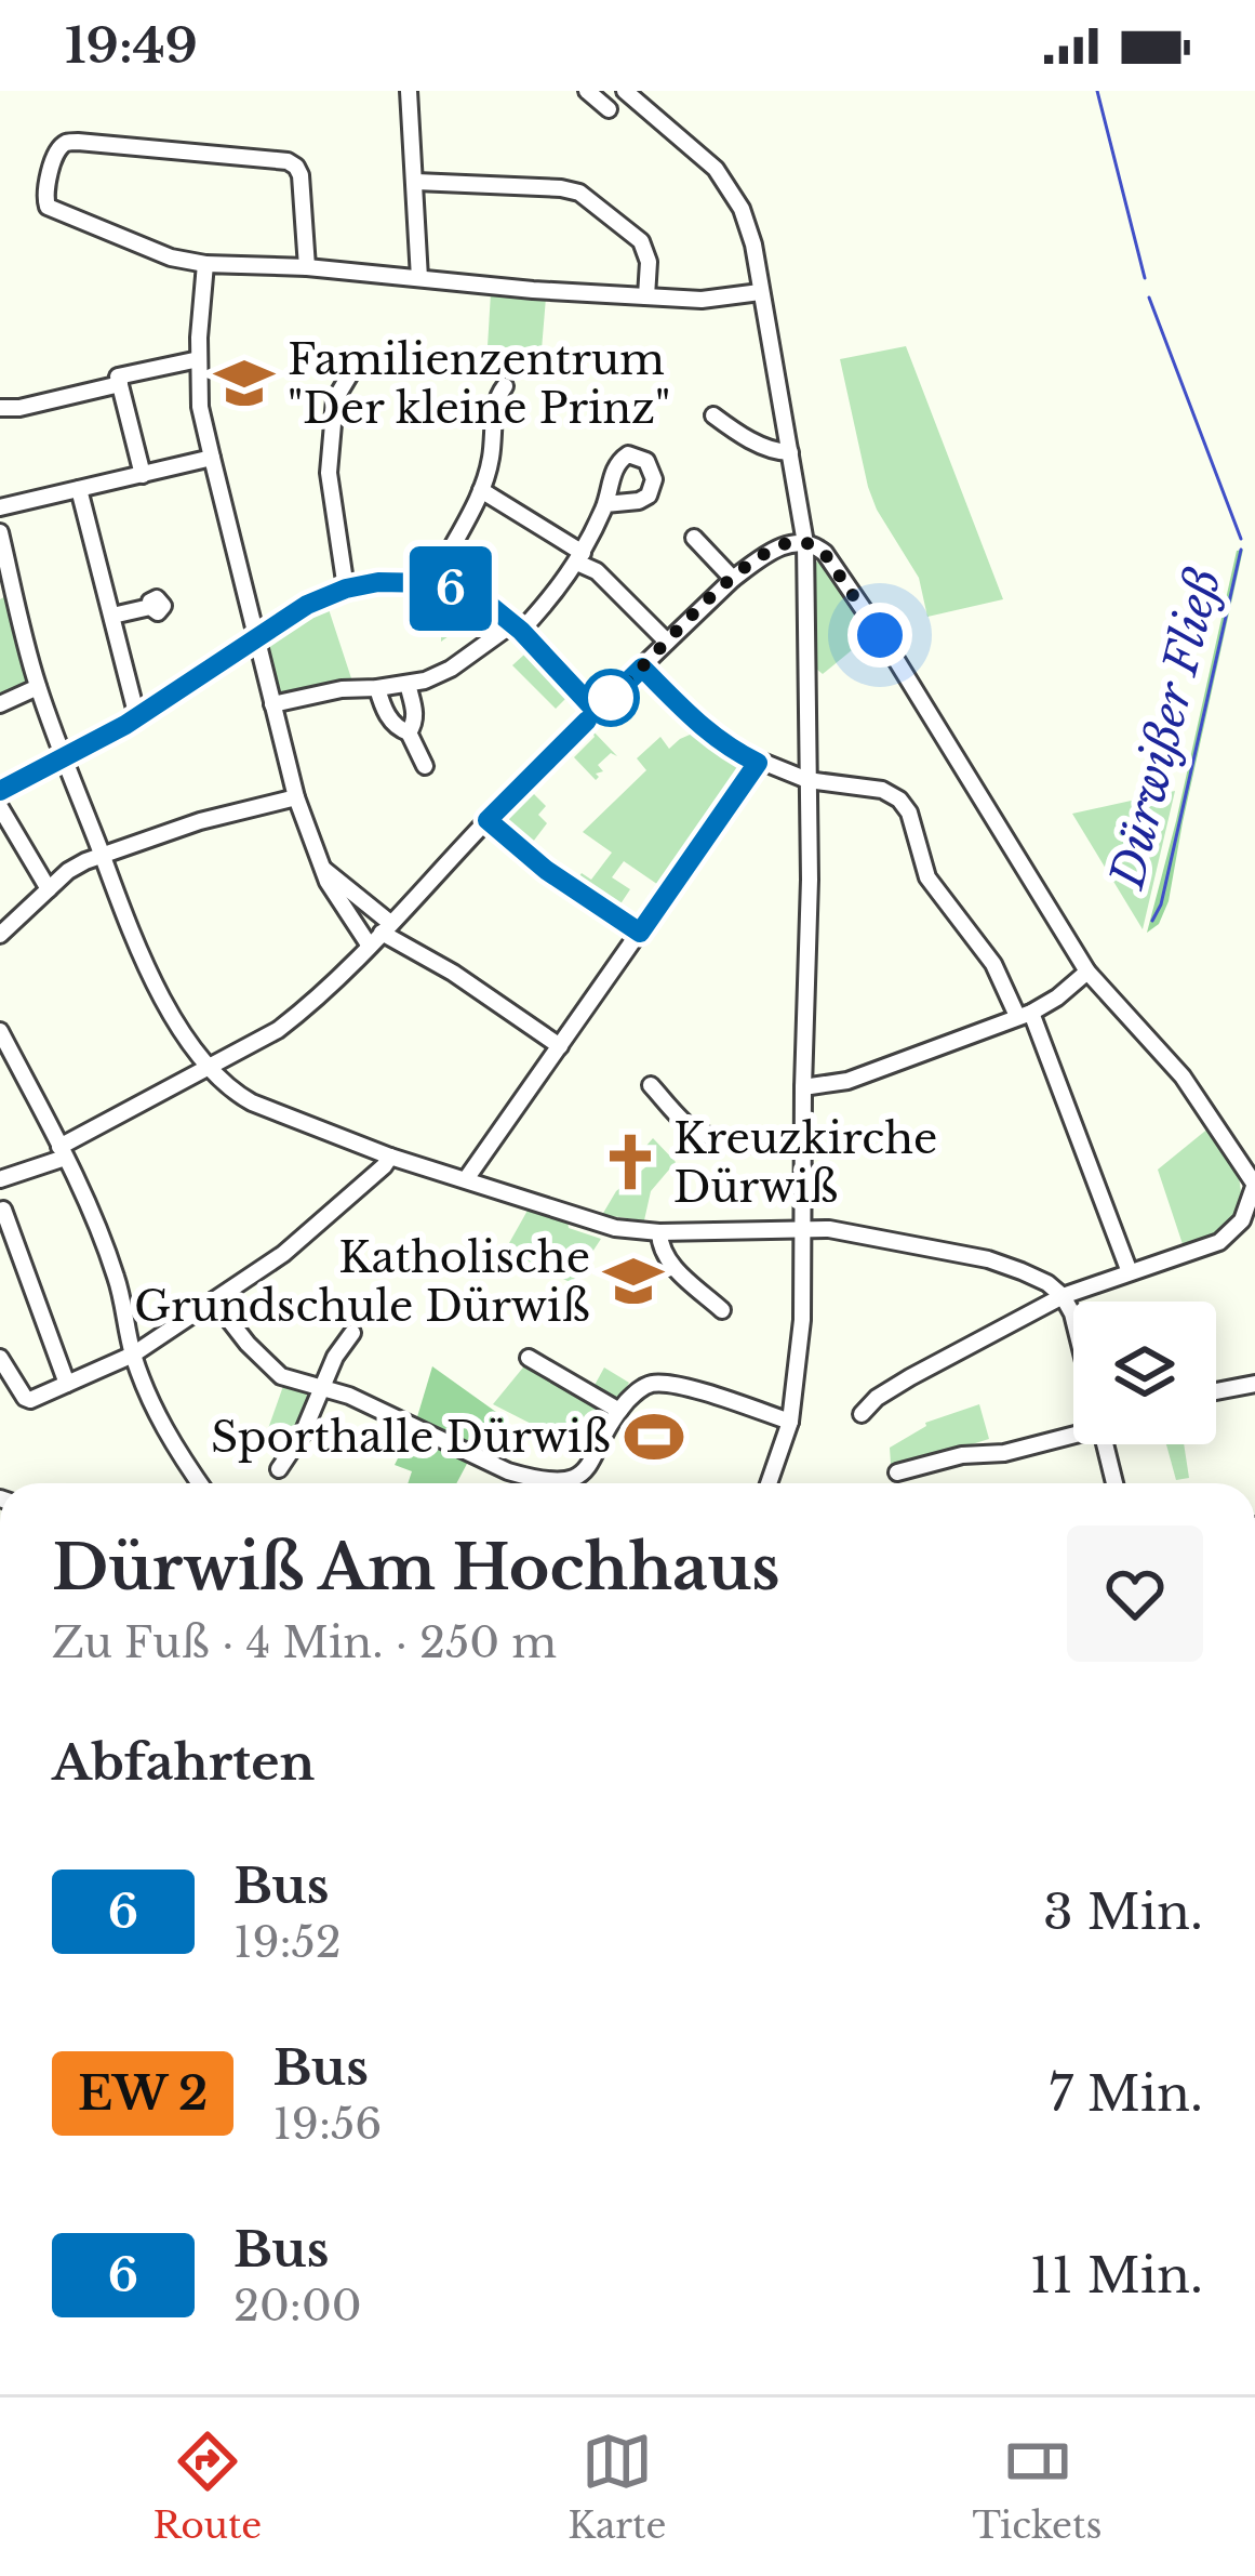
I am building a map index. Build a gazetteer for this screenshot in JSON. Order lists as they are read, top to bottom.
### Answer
{
  "water": ["Dürwißer Fließ"],
  "places": {
    "school or university": ["Familienzentrum \"Der kleine Prinz\"", "Katholische Grundschule Dürwiß"],
    "church": ["Kreuzkirche Dürwiß"],
    "sports": ["Sporthalle Dürwiß"]
  },
  "lines": ["bus line 6"],
  "page": {
    "status": "19:49",
    "on_map": "6",
    "heading": [
      ["Dürwiß Am Hochhaus", "Zu Fuß · 4 Min. · 250 m"],
      "Abfahrten"
    ],
    "list": [
      {
        "mark": "6",
        "name": "Bus",
        "note": "19:52",
        "value": "3 Min."
      },
      {
        "mark": "EW 2",
        "name": "Bus",
        "note": "19:56",
        "value": "7 Min."
      },
      {
        "mark": "6",
        "name": "Bus",
        "note": "20:00",
        "value": "11 Min."
      }
    ],
    "tabs": ["Route", "Karte", "Tickets"]
  }
}
